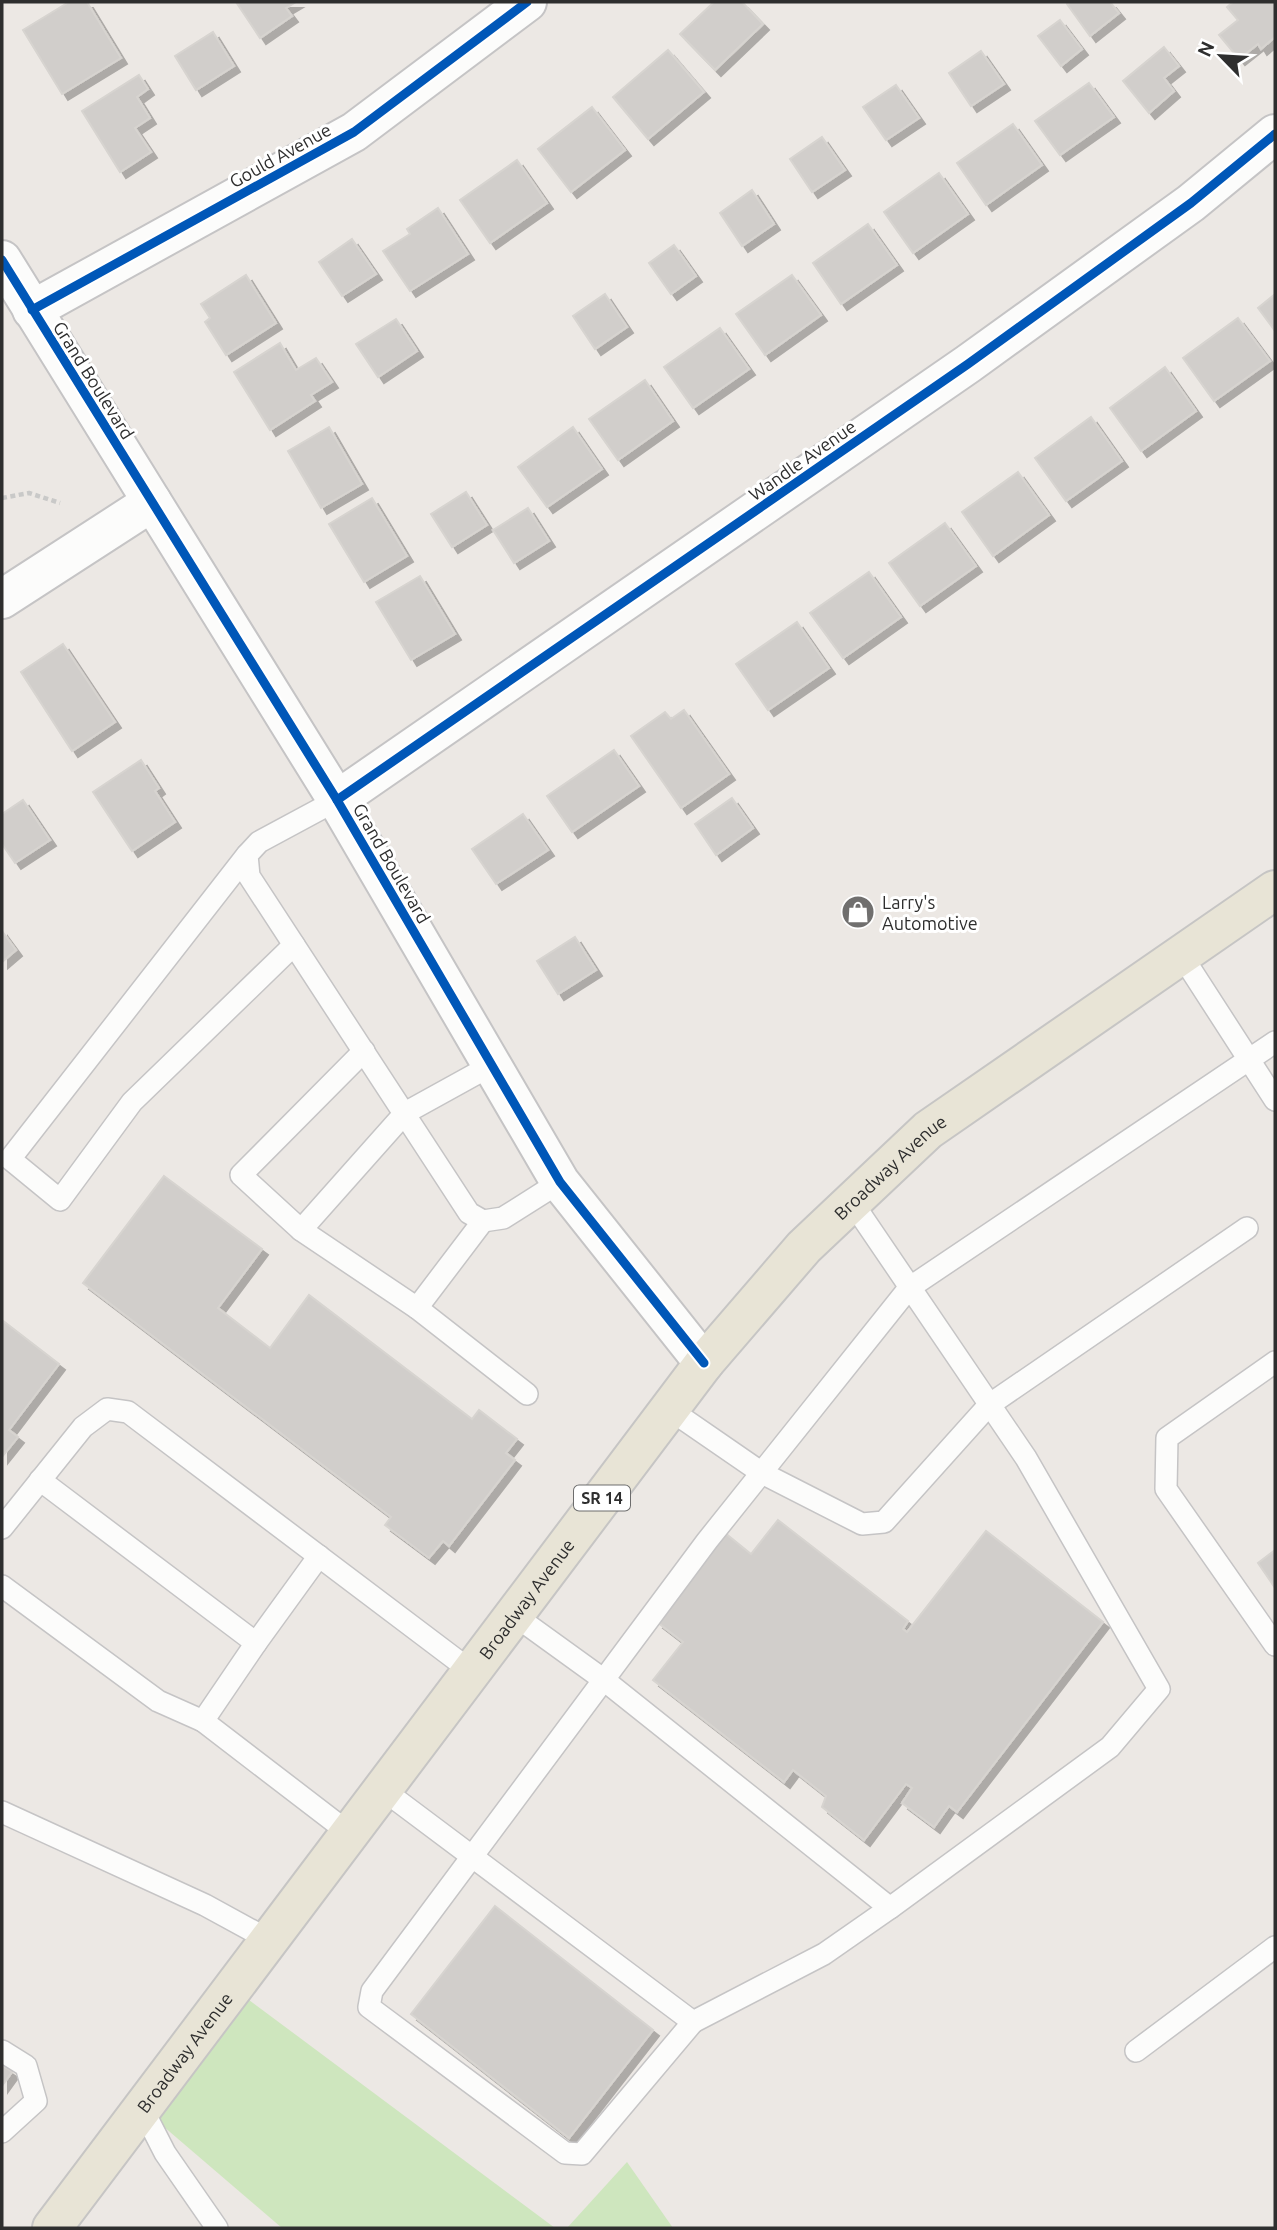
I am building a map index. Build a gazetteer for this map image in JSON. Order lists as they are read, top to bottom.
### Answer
{
  "streets": {
    "main road": ["Broadway Avenue", "SR 14"],
    "street": ["Gould Avenue", "Grand Boulevard", "Wandle Avenue"]
  },
  "crossings": [
    ["Gould Avenue", "Grand Boulevard"],
    ["Grand Boulevard", "Wandle Avenue"],
    ["Grand Boulevard", "Broadway Avenue"]
  ],
  "places": {
    "shop": ["Larry's Automotive"]
  },
  "north": "top left"
}
